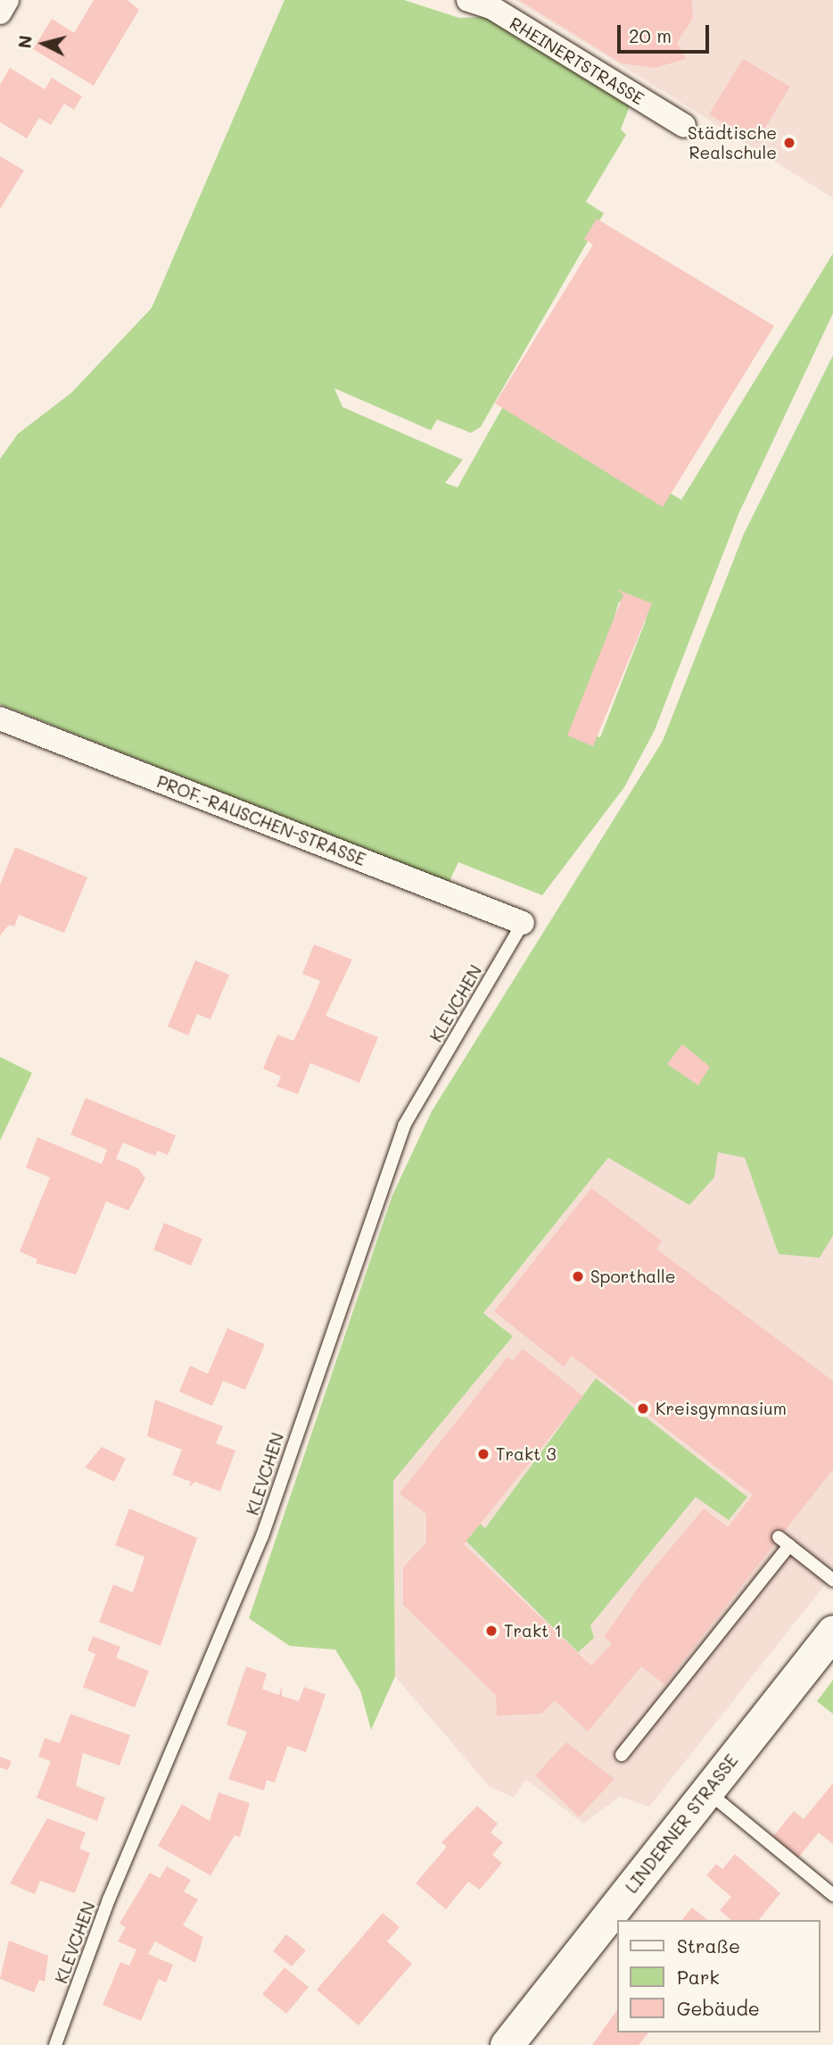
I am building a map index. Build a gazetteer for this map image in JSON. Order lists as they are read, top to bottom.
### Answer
{
  "streets": {
    "main road": ["LINDERNER STRASSE"],
    "street": ["RHEINERTSTRASSE", "PROF.-RAUSCHEN-STRASSE"],
    "lane": ["KLEVCHEN"]
  },
  "crossings": [
    ["PROF.-RAUSCHEN-STRASSE", "KLEVCHEN"]
  ],
  "places": [
    "Städtische Realschule",
    "Sporthalle",
    "Kreisgymnasium",
    "Trakt 3",
    "Trakt 1"
  ],
  "legend": ["Straße", "Park", "Gebäude"],
  "scale_bar": "20 m",
  "north": "left"
}
